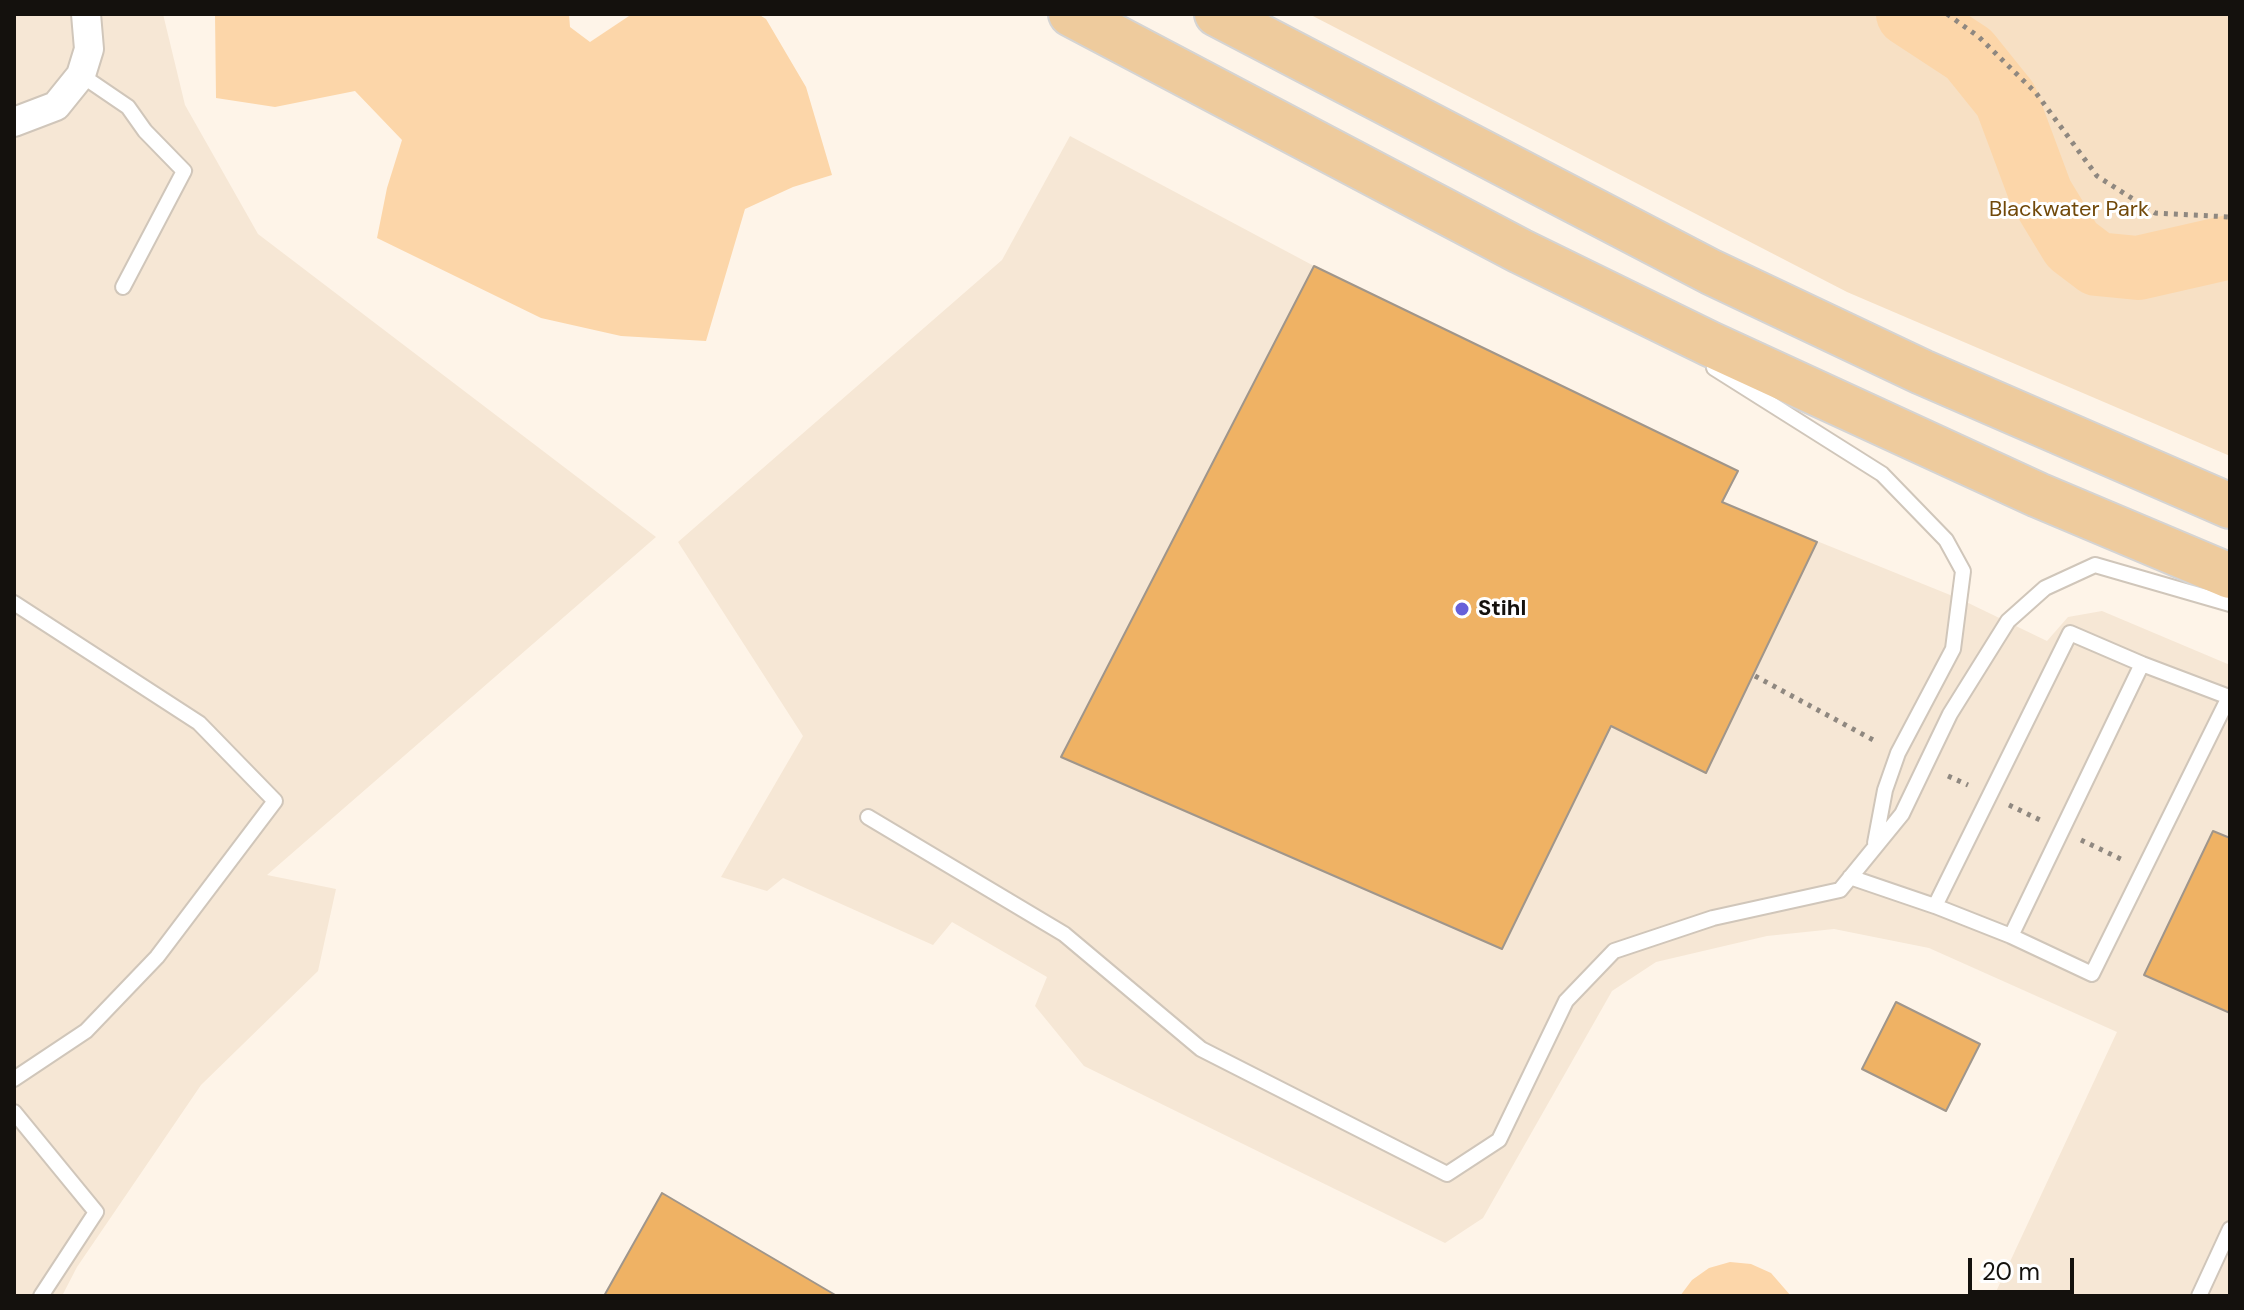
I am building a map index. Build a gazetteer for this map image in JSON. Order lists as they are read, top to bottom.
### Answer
{
  "parks": ["Blackwater Park"],
  "places": ["Stihl"],
  "scale_bar": "20 m"
}
